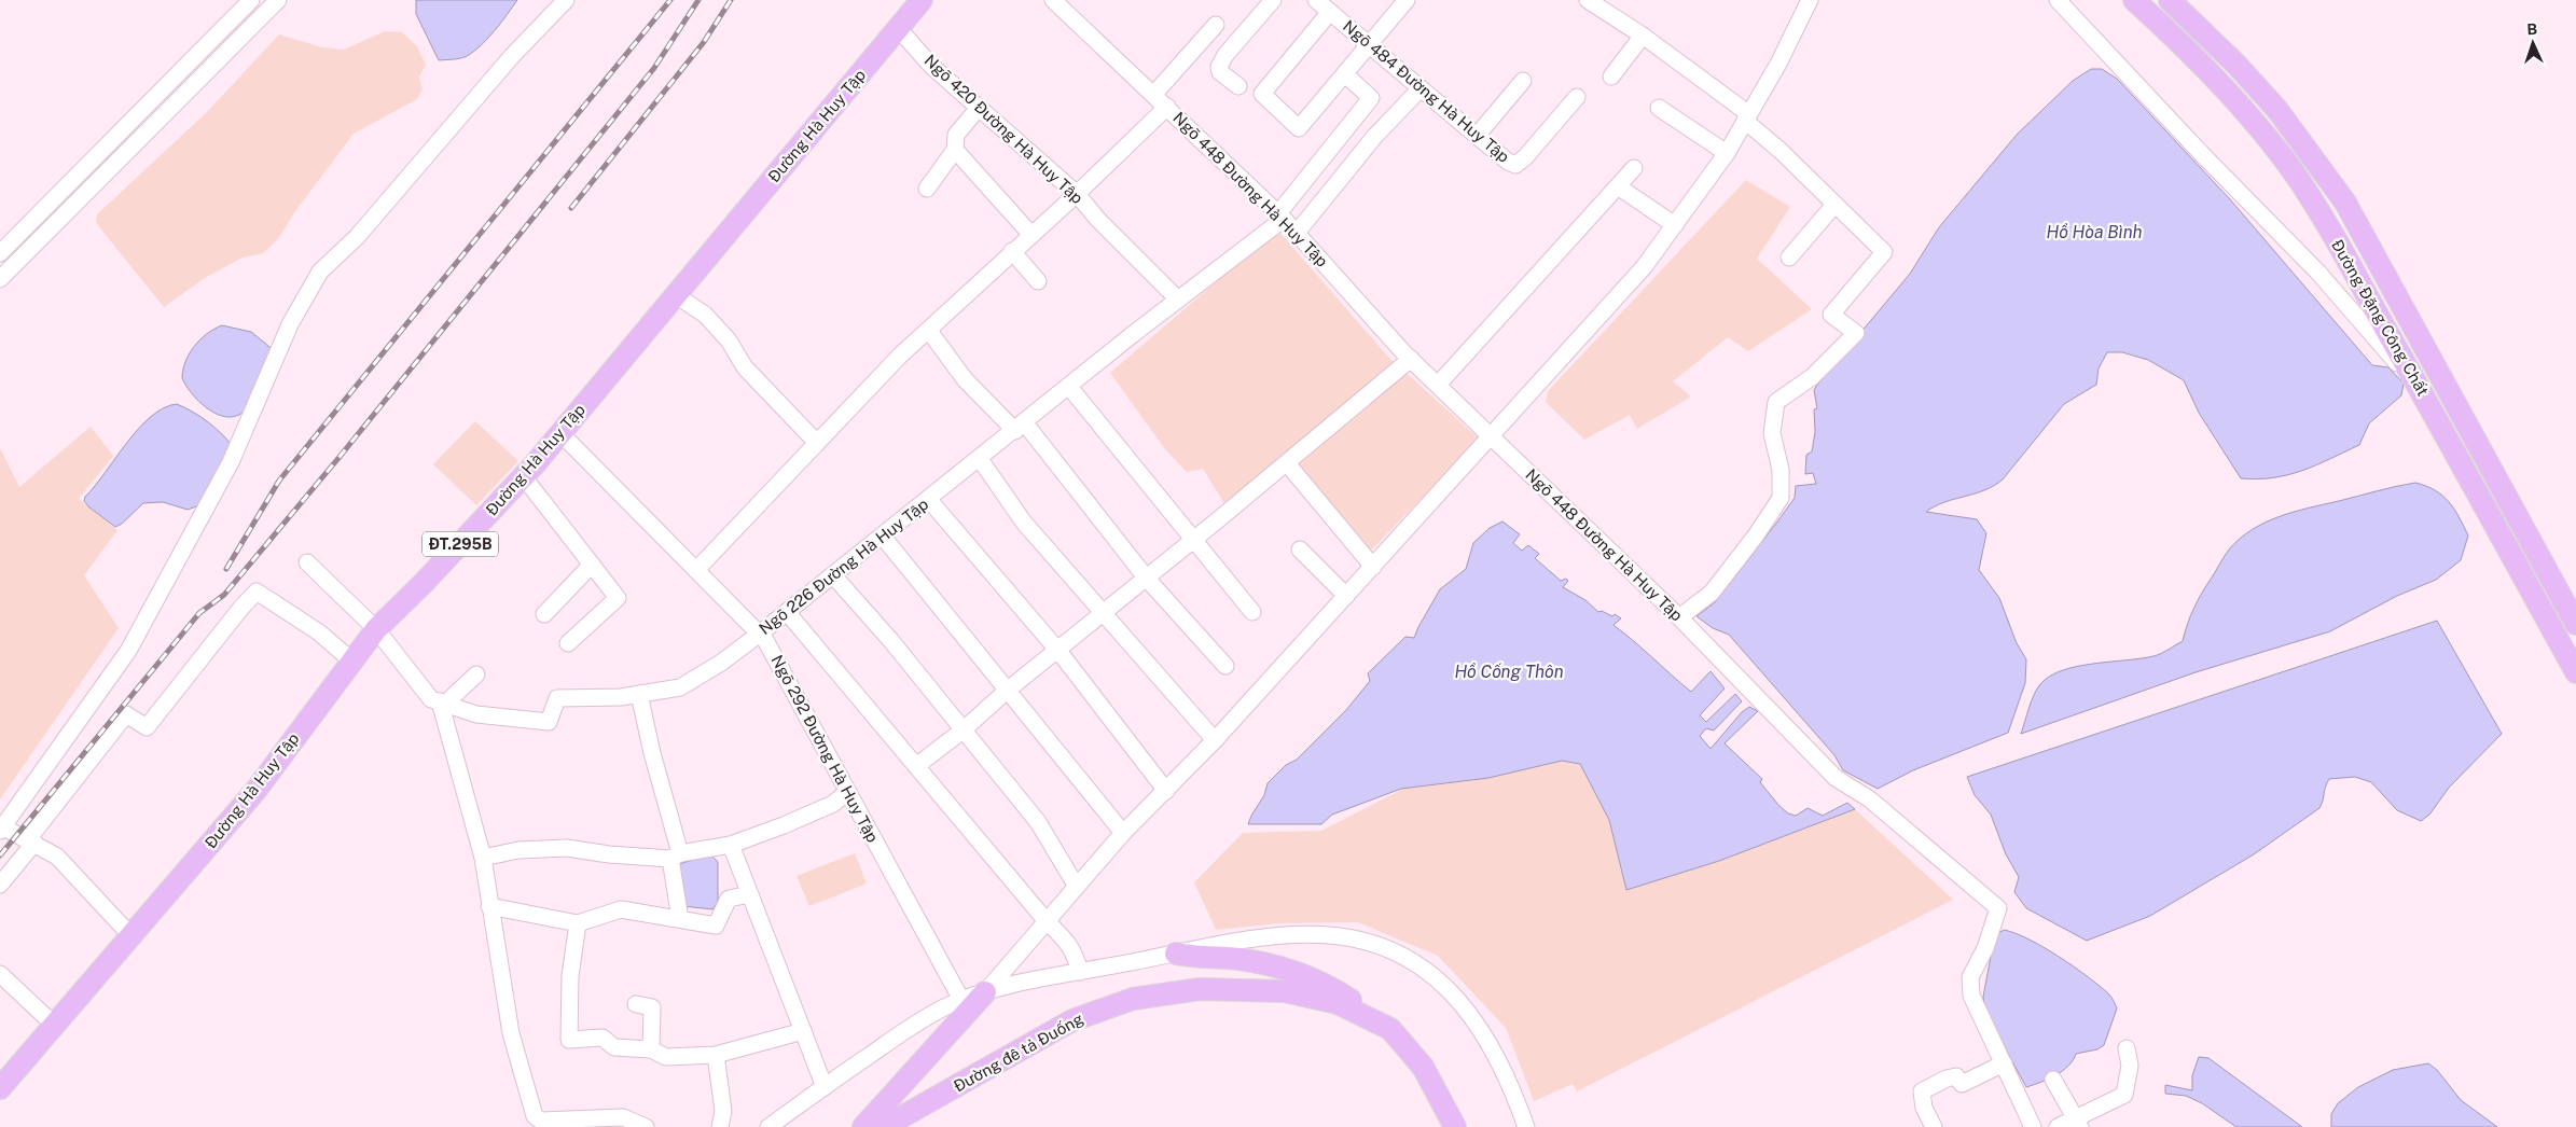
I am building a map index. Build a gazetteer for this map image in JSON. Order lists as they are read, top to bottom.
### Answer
{
  "streets": {
    "main road": [
      "Đường Hà Huy Tập",
      "Đường Đặng Công Chất",
      "ĐT.295B",
      "Đường đê tả Đuống"
    ],
    "street": [
      "Ngõ 484 Đường Hà Huy Tập",
      "Ngõ 420 Đường Hà Huy Tập",
      "Ngõ 448 Đường Hà Huy Tập",
      "Ngõ 226 Đường Hà Huy Tập",
      "Ngõ 292 Đường Hà Huy Tập"
    ]
  },
  "crossings": [
    ["Đường Hà Huy Tập", "Ngõ 420 Đường Hà Huy Tập"],
    ["Đường Hà Huy Tập", "Ngõ 226 Đường Hà Huy Tập"],
    ["Đường Hà Huy Tập", "Ngõ 292 Đường Hà Huy Tập"],
    ["Ngõ 420 Đường Hà Huy Tập", "Ngõ 226 Đường Hà Huy Tập"],
    ["Ngõ 448 Đường Hà Huy Tập", "Ngõ 226 Đường Hà Huy Tập"],
    ["Ngõ 226 Đường Hà Huy Tập", "Ngõ 292 Đường Hà Huy Tập"]
  ],
  "water": ["Hồ Hòa Bình", "Hồ Cống Thôn"],
  "north": "top"
}
